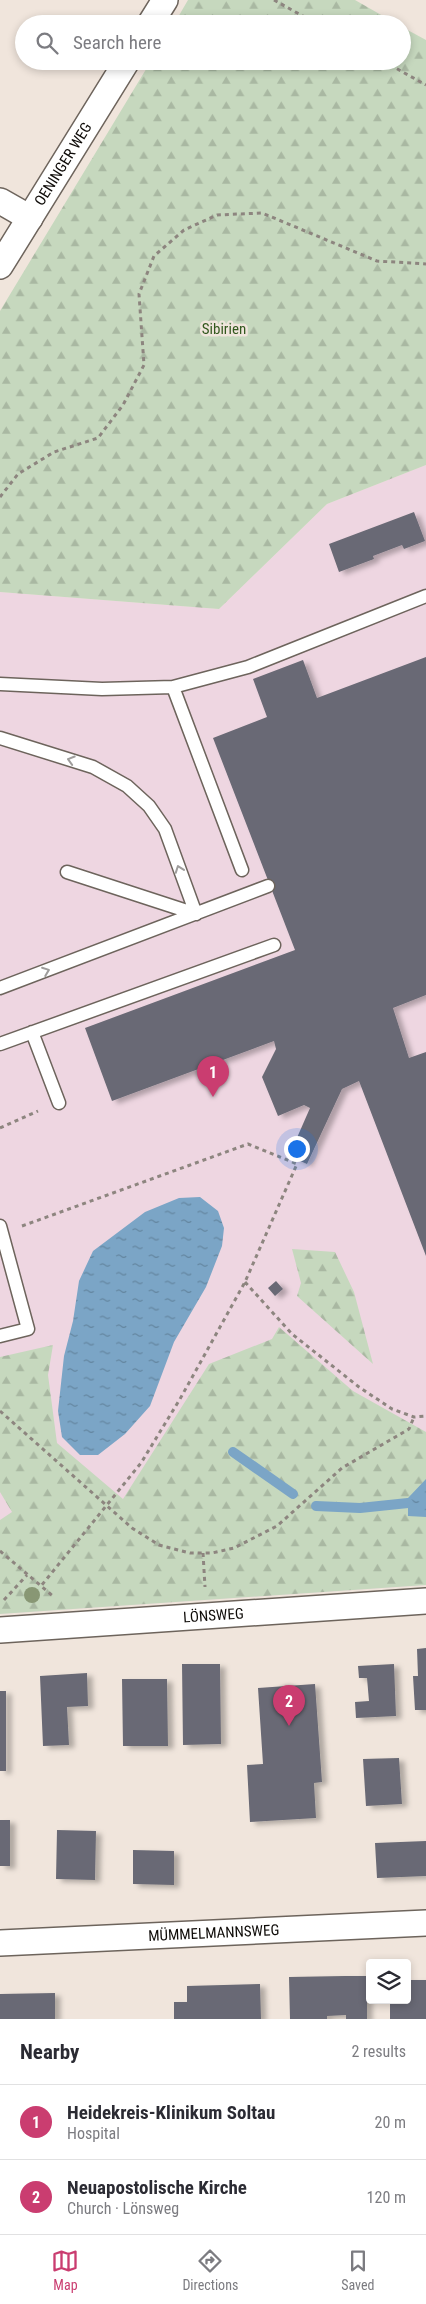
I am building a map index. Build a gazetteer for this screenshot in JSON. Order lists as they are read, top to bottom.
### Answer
{
  "streets": {
    "street": ["OENINGER WEG", "LÖNSWEG", "MÜMMELMANNSWEG"]
  },
  "parks": ["Sibirien"],
  "page": {
    "search": "Search here",
    "pins": ["1", "2"],
    "heading": ["Nearby", "2 results"],
    "list": [
      {
        "mark": "1",
        "name": "Heidekreis-Klinikum Soltau",
        "note": "Hospital",
        "value": "20 m"
      },
      {
        "mark": "2",
        "name": "Neuapostolische Kirche",
        "note": "Church · Lönsweg",
        "value": "120 m"
      }
    ],
    "nav": ["Map", "Directions", "Saved"]
  }
}
